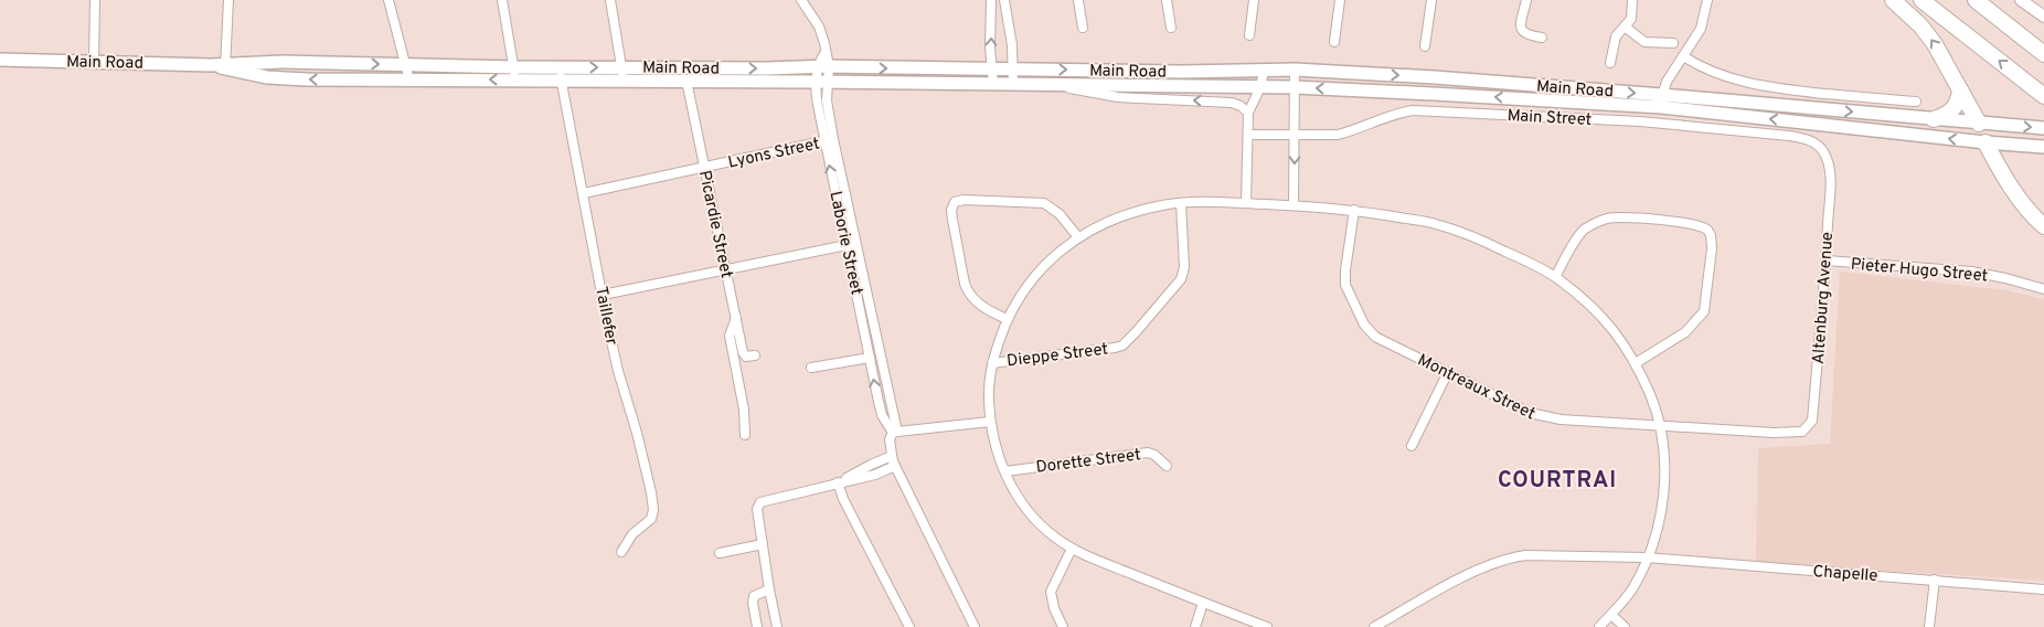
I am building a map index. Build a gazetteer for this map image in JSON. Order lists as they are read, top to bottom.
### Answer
{
  "streets": {
    "main road": ["Main Road"],
    "street": [
      "Main Street",
      "Lyons Street",
      "Picardie Street",
      "Laborie Street",
      "Pieter Hugo Street",
      "Altenburg Avenue",
      "Taillefer",
      "Dieppe Street",
      "Montreaux Street",
      "Dorette Street",
      "Chapelle"
    ]
  },
  "crossings": [
    ["Main Road", "Picardie Street"],
    ["Main Road", "Laborie Street"],
    ["Main Road", "Taillefer"],
    ["Main Street", "Altenburg Avenue"],
    ["Lyons Street", "Picardie Street"],
    ["Lyons Street", "Laborie Street"],
    ["Lyons Street", "Taillefer"],
    ["Pieter Hugo Street", "Altenburg Avenue"],
    ["Altenburg Avenue", "Montreaux Street"]
  ],
  "districts": ["COURTRAI"]
}
